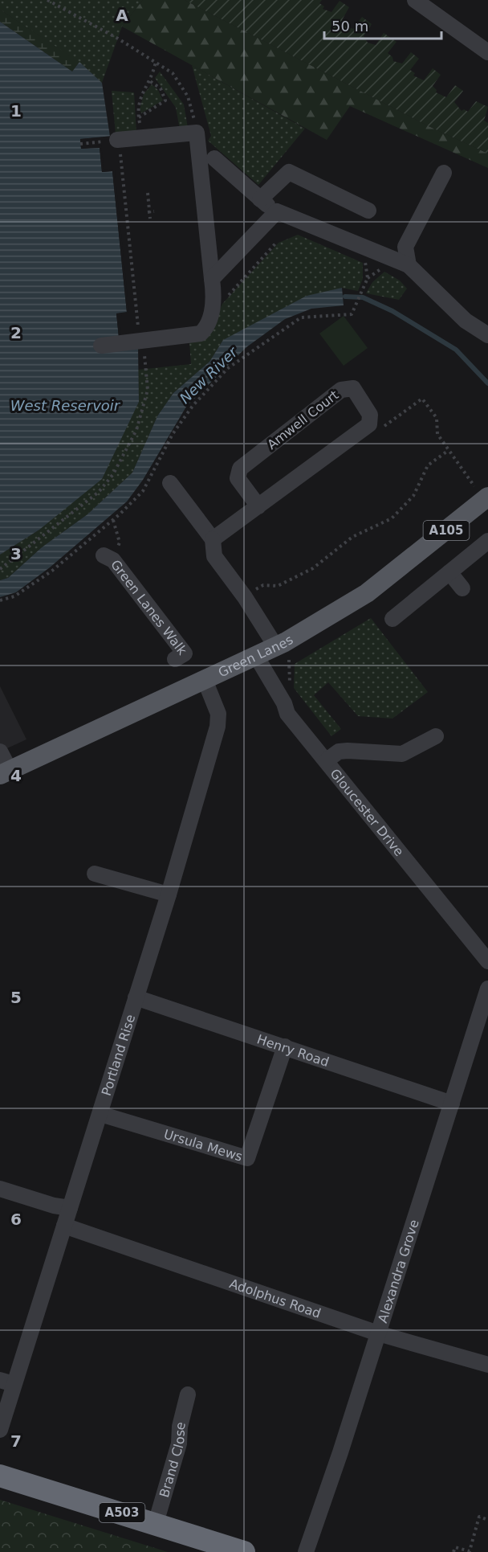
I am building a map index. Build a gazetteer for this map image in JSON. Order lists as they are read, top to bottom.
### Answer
{
  "streets": {
    "highway": ["A503"],
    "main road": ["A105", "Green Lanes"],
    "street": [
      "Amwell Court",
      "Green Lanes Walk",
      "Gloucester Drive",
      "Henry Road",
      "Portland Rise",
      "Ursula Mews",
      "Alexandra Grove",
      "Adolphus Road",
      "Brand Close"
    ]
  },
  "crossings": [
    ["Green Lanes", "Gloucester Drive"],
    ["Green Lanes", "Portland Rise"],
    ["Henry Road", "Portland Rise"],
    ["Henry Road", "Ursula Mews"],
    ["Henry Road", "Alexandra Grove"],
    ["Portland Rise", "Ursula Mews"],
    ["Portland Rise", "Adolphus Road"],
    ["Alexandra Grove", "Adolphus Road"],
    ["Brand Close", "A503"]
  ],
  "water": ["New River", "West Reservoir"],
  "scale_bar": "50 m",
  "grid": {
    "columns": ["A"],
    "rows": [
      "1",
      "2",
      "3",
      "4",
      "5",
      "6",
      "7"
    ]
  }
}
